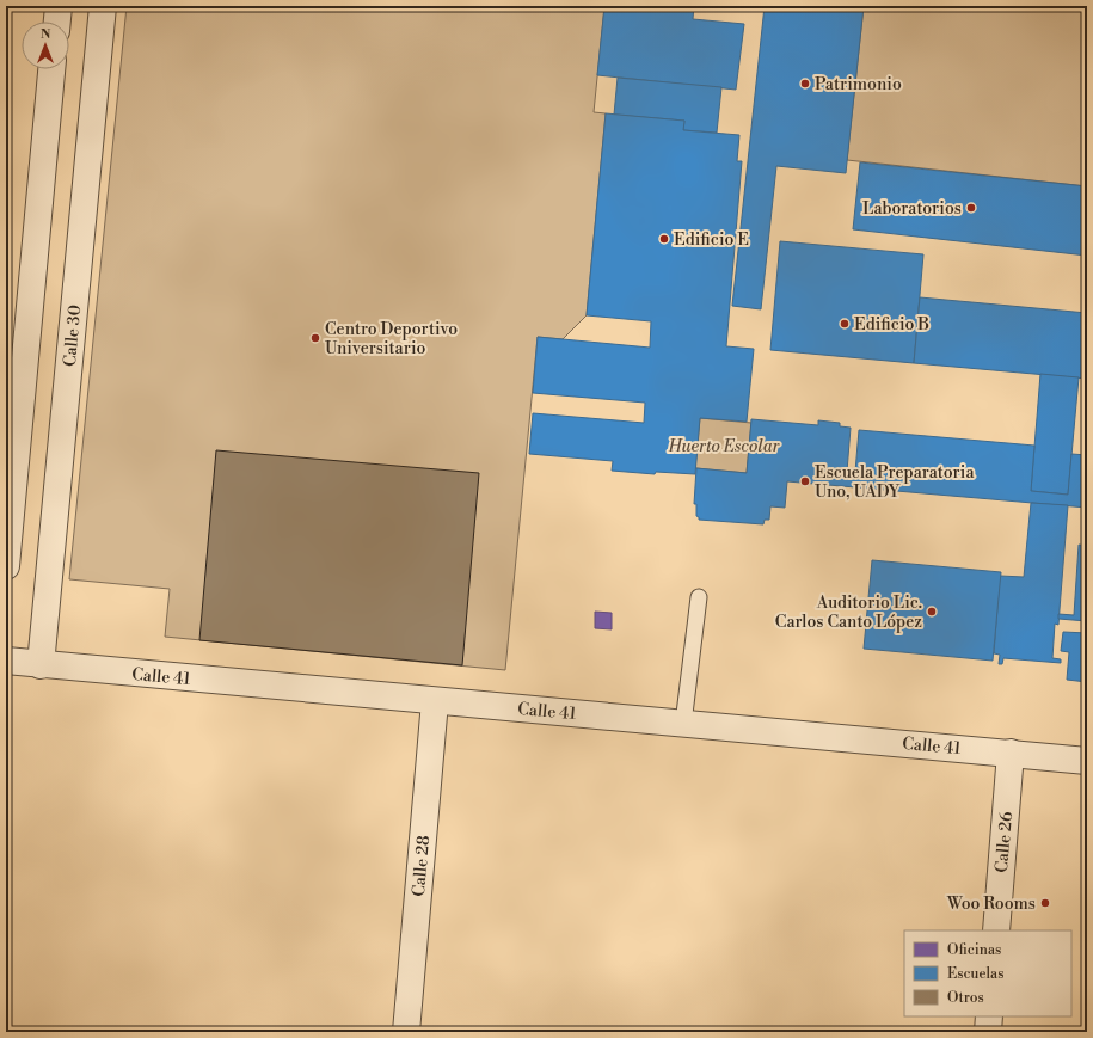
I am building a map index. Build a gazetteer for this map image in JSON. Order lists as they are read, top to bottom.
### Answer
{
  "streets": {
    "street": [
      "Calle 30",
      "Calle 41",
      "Calle 26",
      "Calle 28"
    ]
  },
  "crossings": [
    ["Calle 30", "Calle 41"],
    ["Calle 41", "Calle 26"],
    ["Calle 41", "Calle 28"]
  ],
  "parks": ["Huerto Escolar"],
  "places": [
    "Patrimonio",
    "Laboratorios",
    "Edificio E",
    "Edificio B",
    "Centro Deportivo Universitario",
    "Escuela Preparatoria Uno, UADY",
    "Auditorio Lic. Carlos Canto López",
    "Woo Rooms"
  ],
  "legend": ["Oficinas", "Escuelas", "Otros"],
  "north": "top"
}
